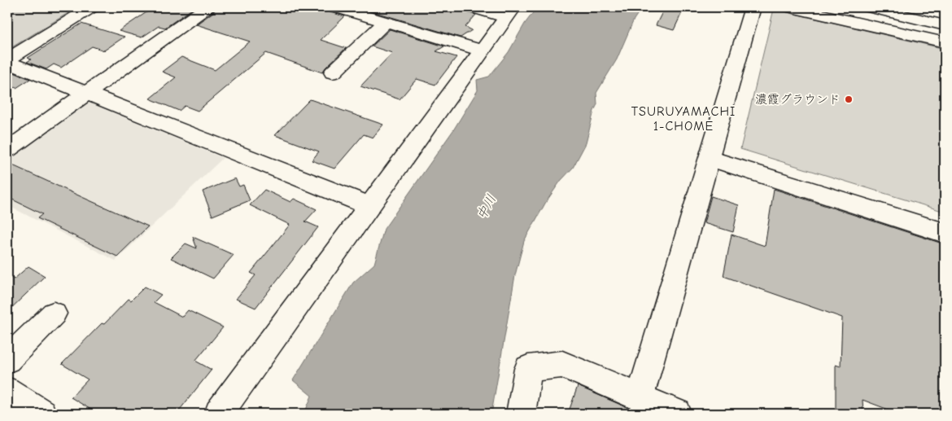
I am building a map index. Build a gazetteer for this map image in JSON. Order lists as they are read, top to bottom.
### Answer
{
  "districts": ["TSURUYAMACHI 1-CHOME"],
  "water": ["中川"],
  "places": ["濃霞グラウンド"]
}
